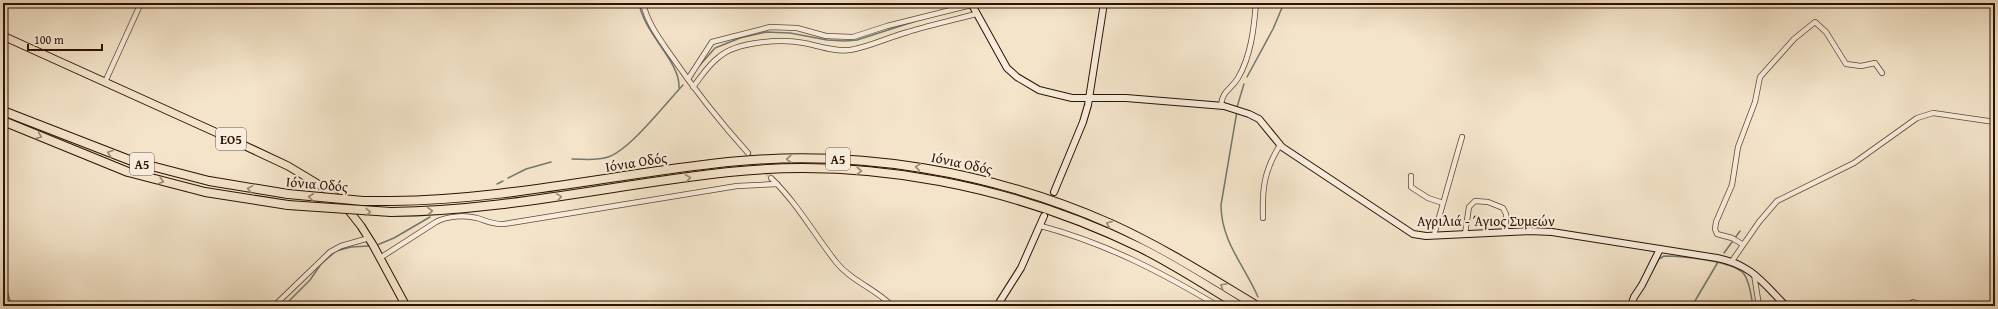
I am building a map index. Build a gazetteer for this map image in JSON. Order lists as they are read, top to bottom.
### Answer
{
  "streets": {
    "highway": ["Α5", "Ιόνια Οδός"],
    "main road": ["ΕΟ5", "Αγριλιά - Άγιος Συμεών"]
  },
  "scale_bar": "100 m"
}
